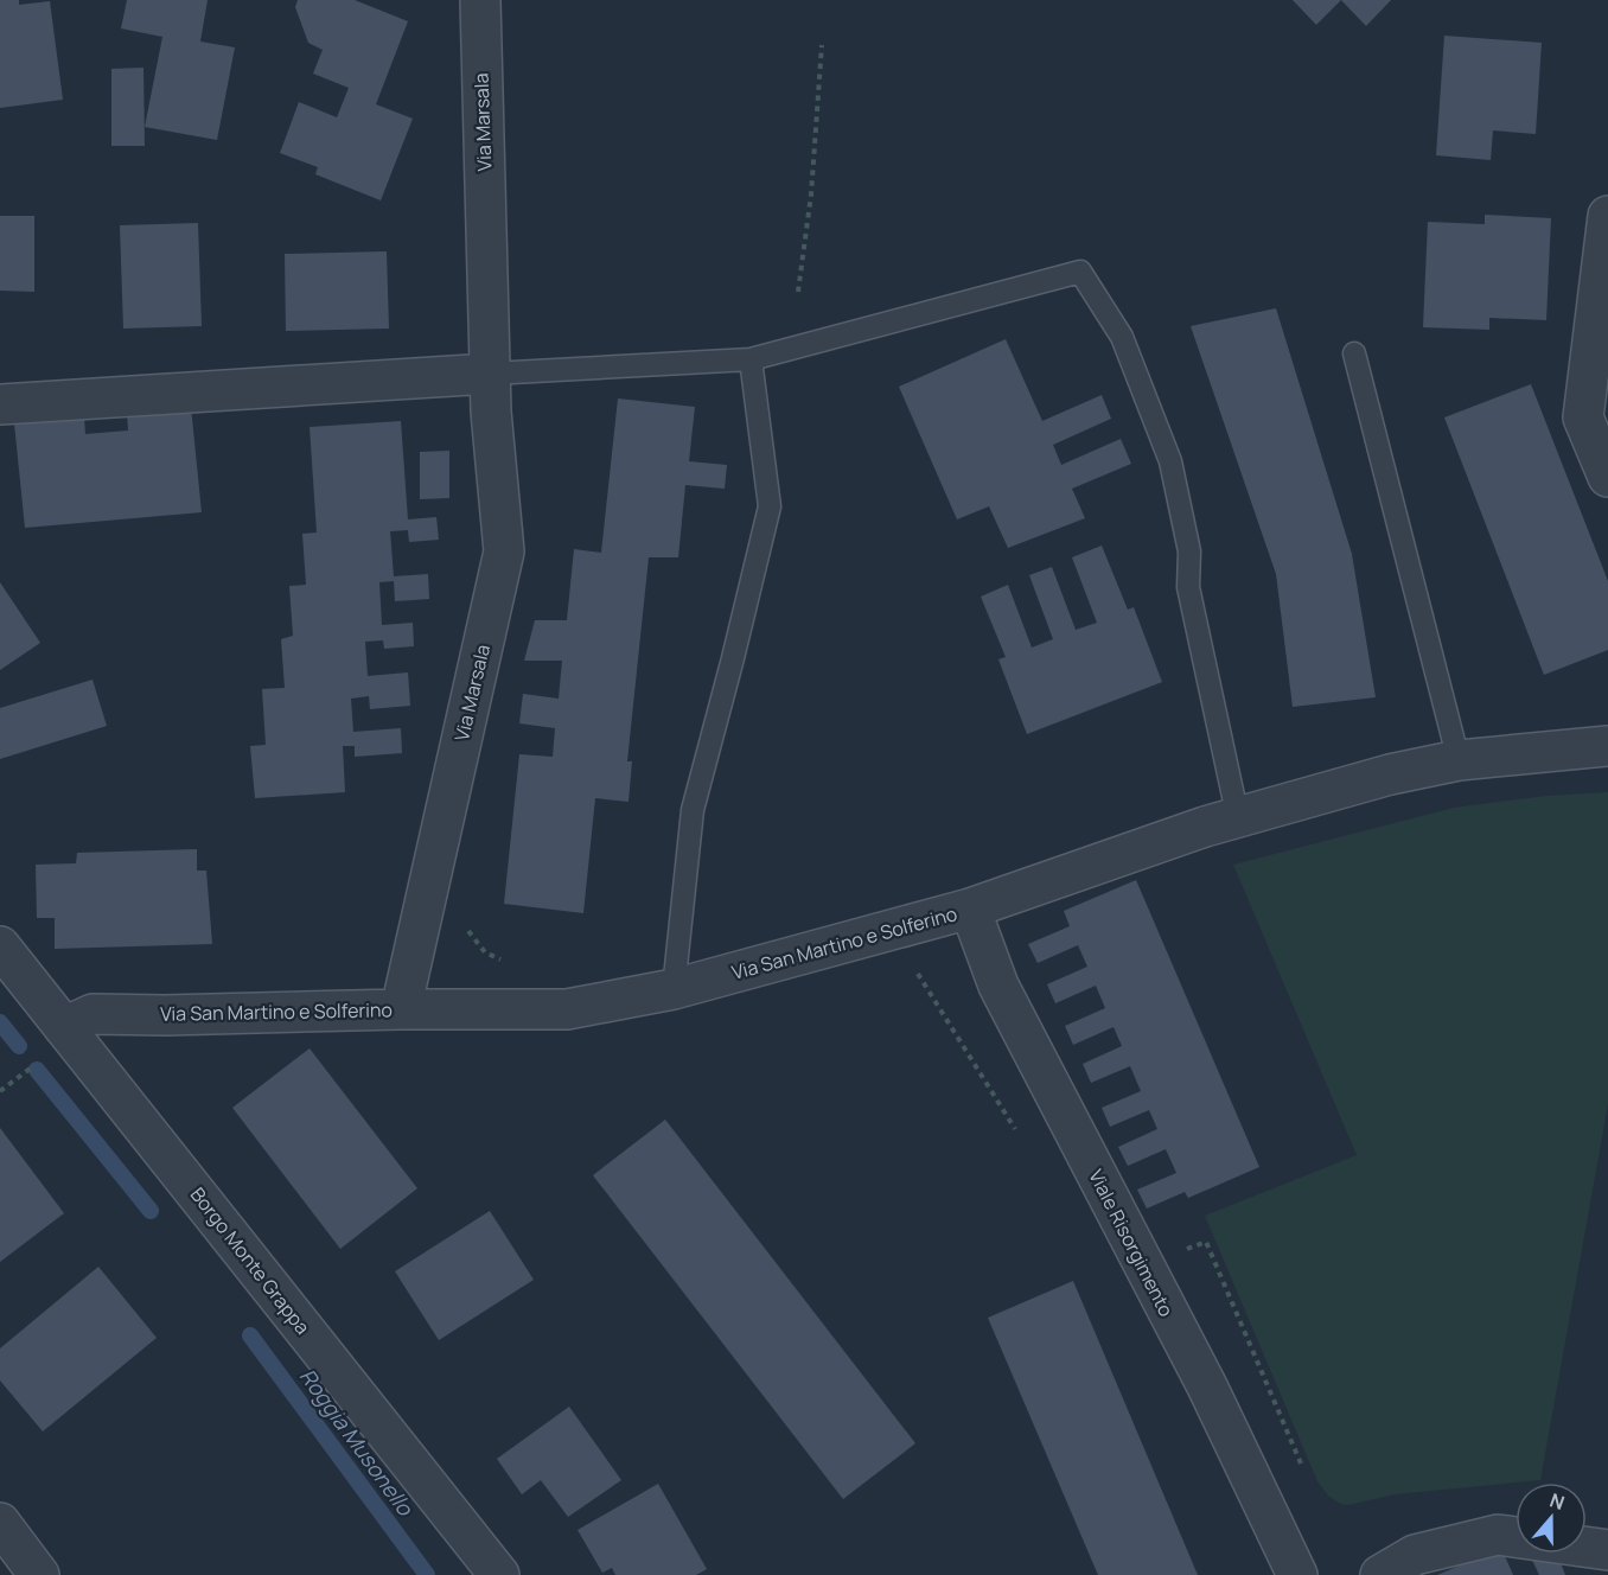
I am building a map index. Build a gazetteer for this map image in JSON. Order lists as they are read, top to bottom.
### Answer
{
  "streets": {
    "street": [
      "Via Marsala",
      "Via San Martino e Solferino",
      "Viale Risorgimento",
      "Borgo Monte Grappa"
    ]
  },
  "crossings": [
    ["Via Marsala", "Via San Martino e Solferino"],
    ["Via San Martino e Solferino", "Viale Risorgimento"],
    ["Via San Martino e Solferino", "Borgo Monte Grappa"]
  ],
  "water": ["Roggia Musonello"],
  "north": "top"
}
